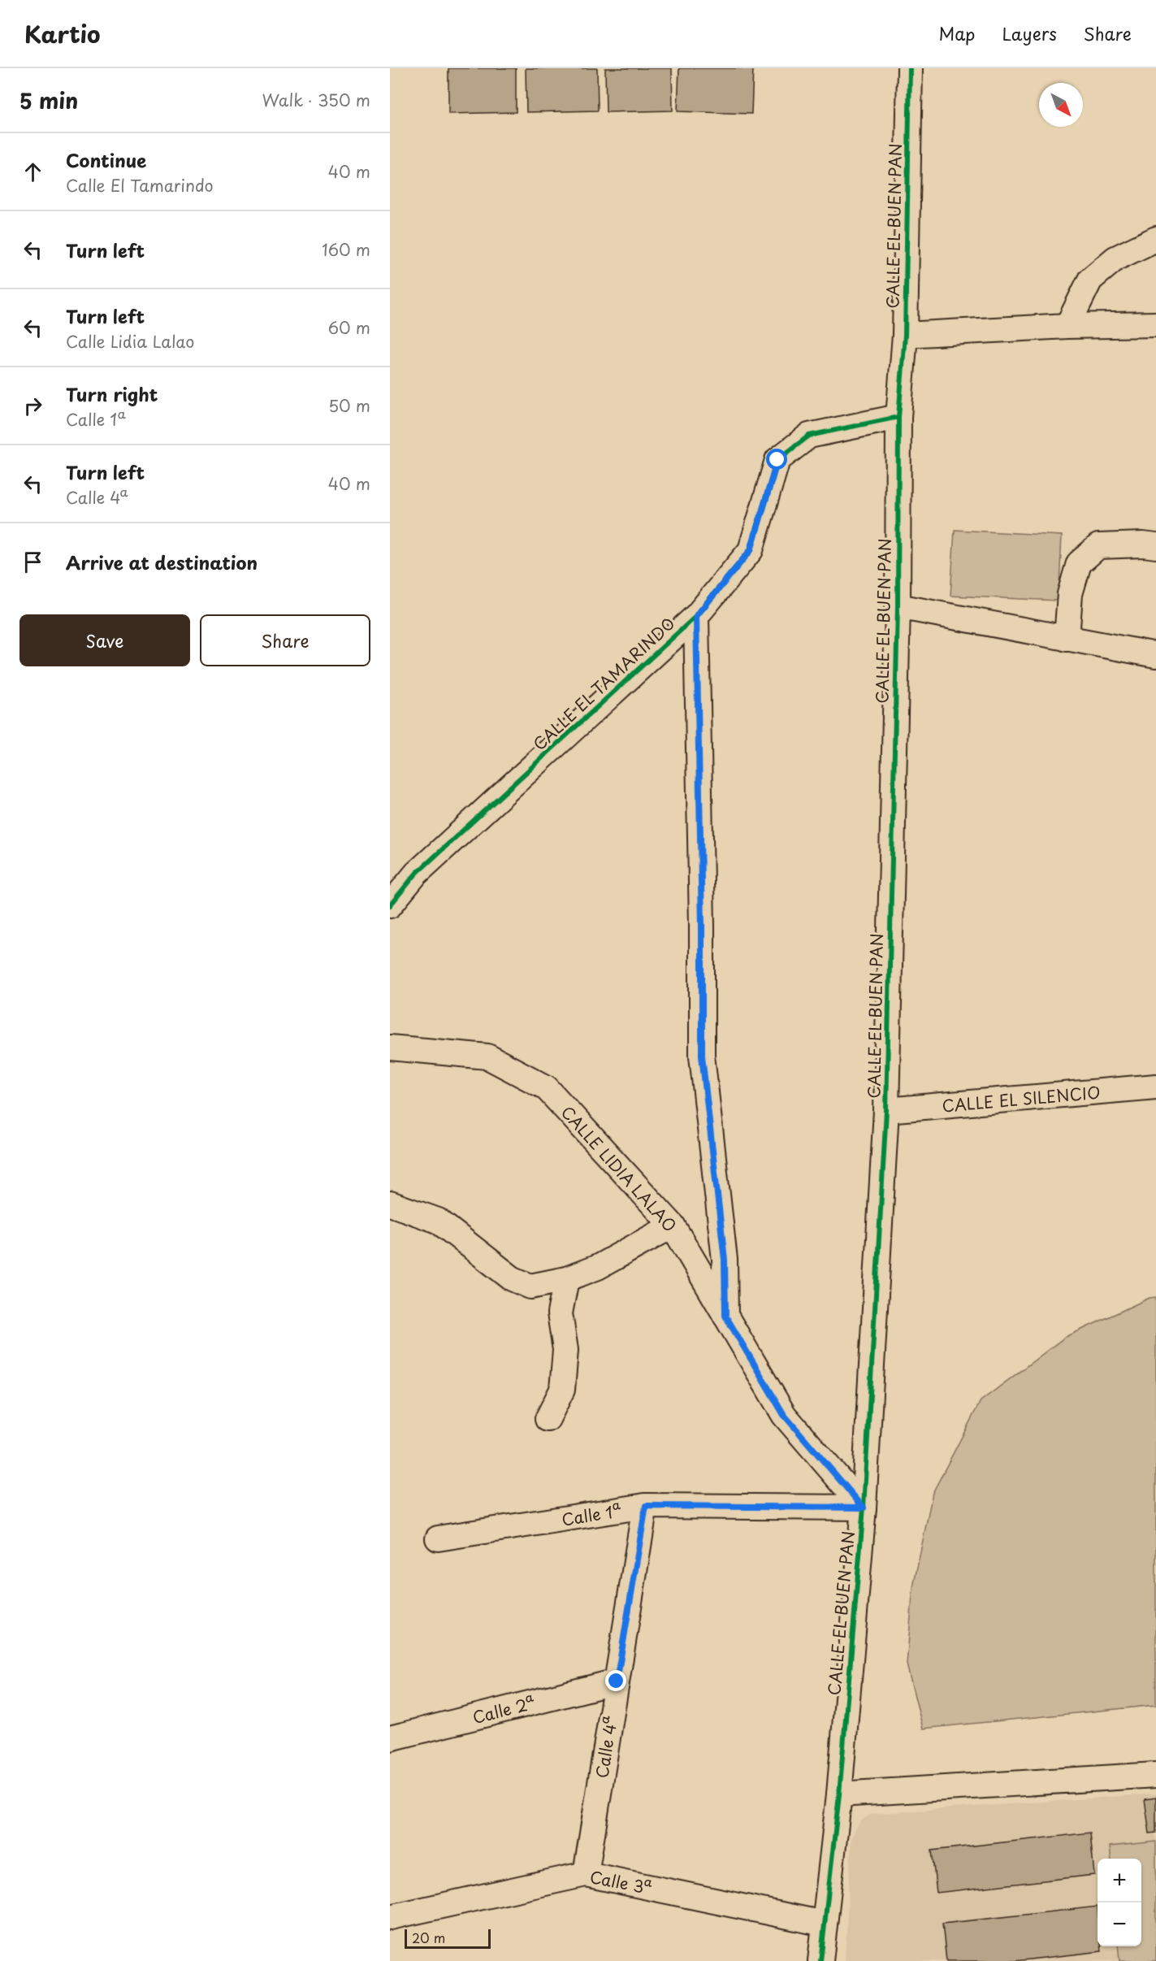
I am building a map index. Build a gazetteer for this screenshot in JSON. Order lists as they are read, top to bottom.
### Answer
{
  "streets": {
    "street": [
      "CALLE EL BUEN PAN",
      "CALLE EL TAMARINDO",
      "CALLE EL SILENCIO",
      "CALLE LIDIA LALAO",
      "Calle 1ª",
      "Calle 2ª",
      "Calle 4ª",
      "Calle 3ª"
    ]
  },
  "crossings": [
    ["CALLE EL BUEN PAN", "CALLE EL TAMARINDO"],
    ["CALLE EL BUEN PAN", "CALLE EL SILENCIO"],
    ["CALLE EL BUEN PAN", "CALLE LIDIA LALAO"],
    ["CALLE EL BUEN PAN", "Calle 1ª"],
    ["CALLE EL BUEN PAN", "Calle 3ª"],
    ["CALLE LIDIA LALAO", "Calle 1ª"],
    ["Calle 1ª", "Calle 4ª"],
    ["Calle 2ª", "Calle 4ª"],
    ["Calle 4ª", "Calle 3ª"]
  ],
  "scale_bar": "20 m",
  "north": "bottom right",
  "page": {
    "header": "Kartio",
    "nav": ["Map", "Layers", "Share"],
    "heading": ["5 min", "Walk · 350 m"],
    "list": [
      ["Continue", "Calle El Tamarindo", "40 m"],
      ["Turn left", "160 m"],
      ["Turn left", "Calle Lidia Lalao", "60 m"],
      ["Turn right", "Calle 1ª", "50 m"],
      ["Turn left", "Calle 4ª", "40 m"],
      "Arrive at destination"
    ],
    "buttons": ["Save", "Share"],
    "map_buttons": ["+", "−"],
    "scale": "20 m"
  }
}
